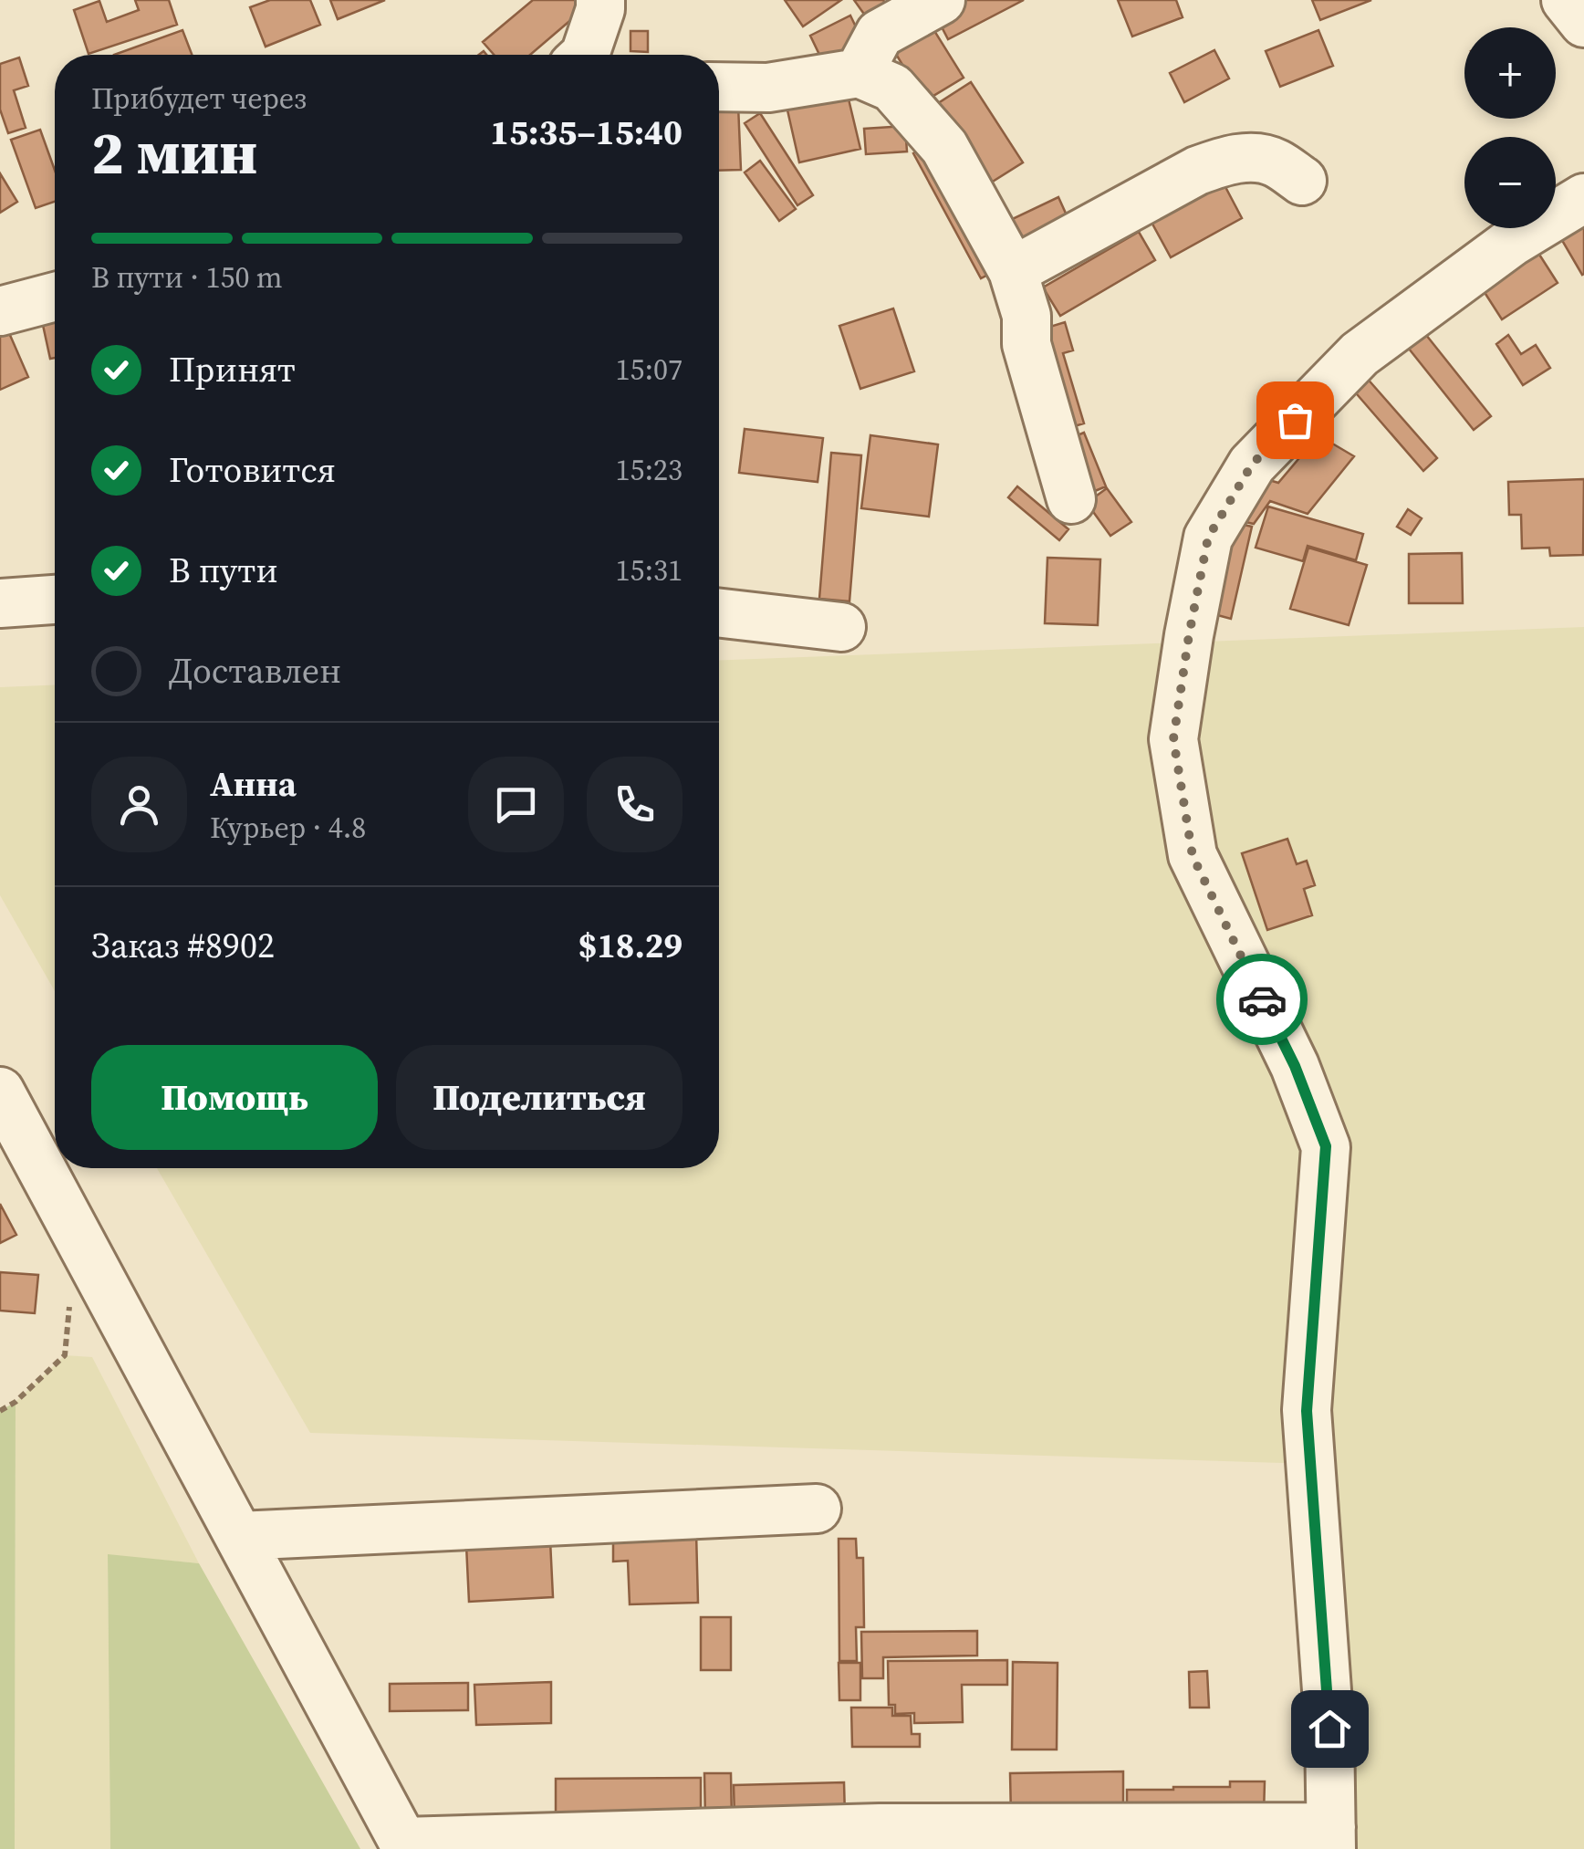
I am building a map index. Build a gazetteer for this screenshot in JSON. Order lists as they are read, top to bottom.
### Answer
{
  "page": {
    "map_buttons": ["+", "−"],
    "heading": ["2 мин", "Прибудет через", "15:35–15:40"],
    "panel": [
      "Анна",
      "Курьер · 4.8",
      "Заказ #8902",
      "$18.29"
    ],
    "bar": "В пути · 150 m",
    "list": [
      ["Принят", "15:07"],
      ["Готовится", "15:23"],
      ["В пути", "15:31"],
      "Доставлен"
    ],
    "buttons": ["Помощь", "Поделиться"]
  }
}
